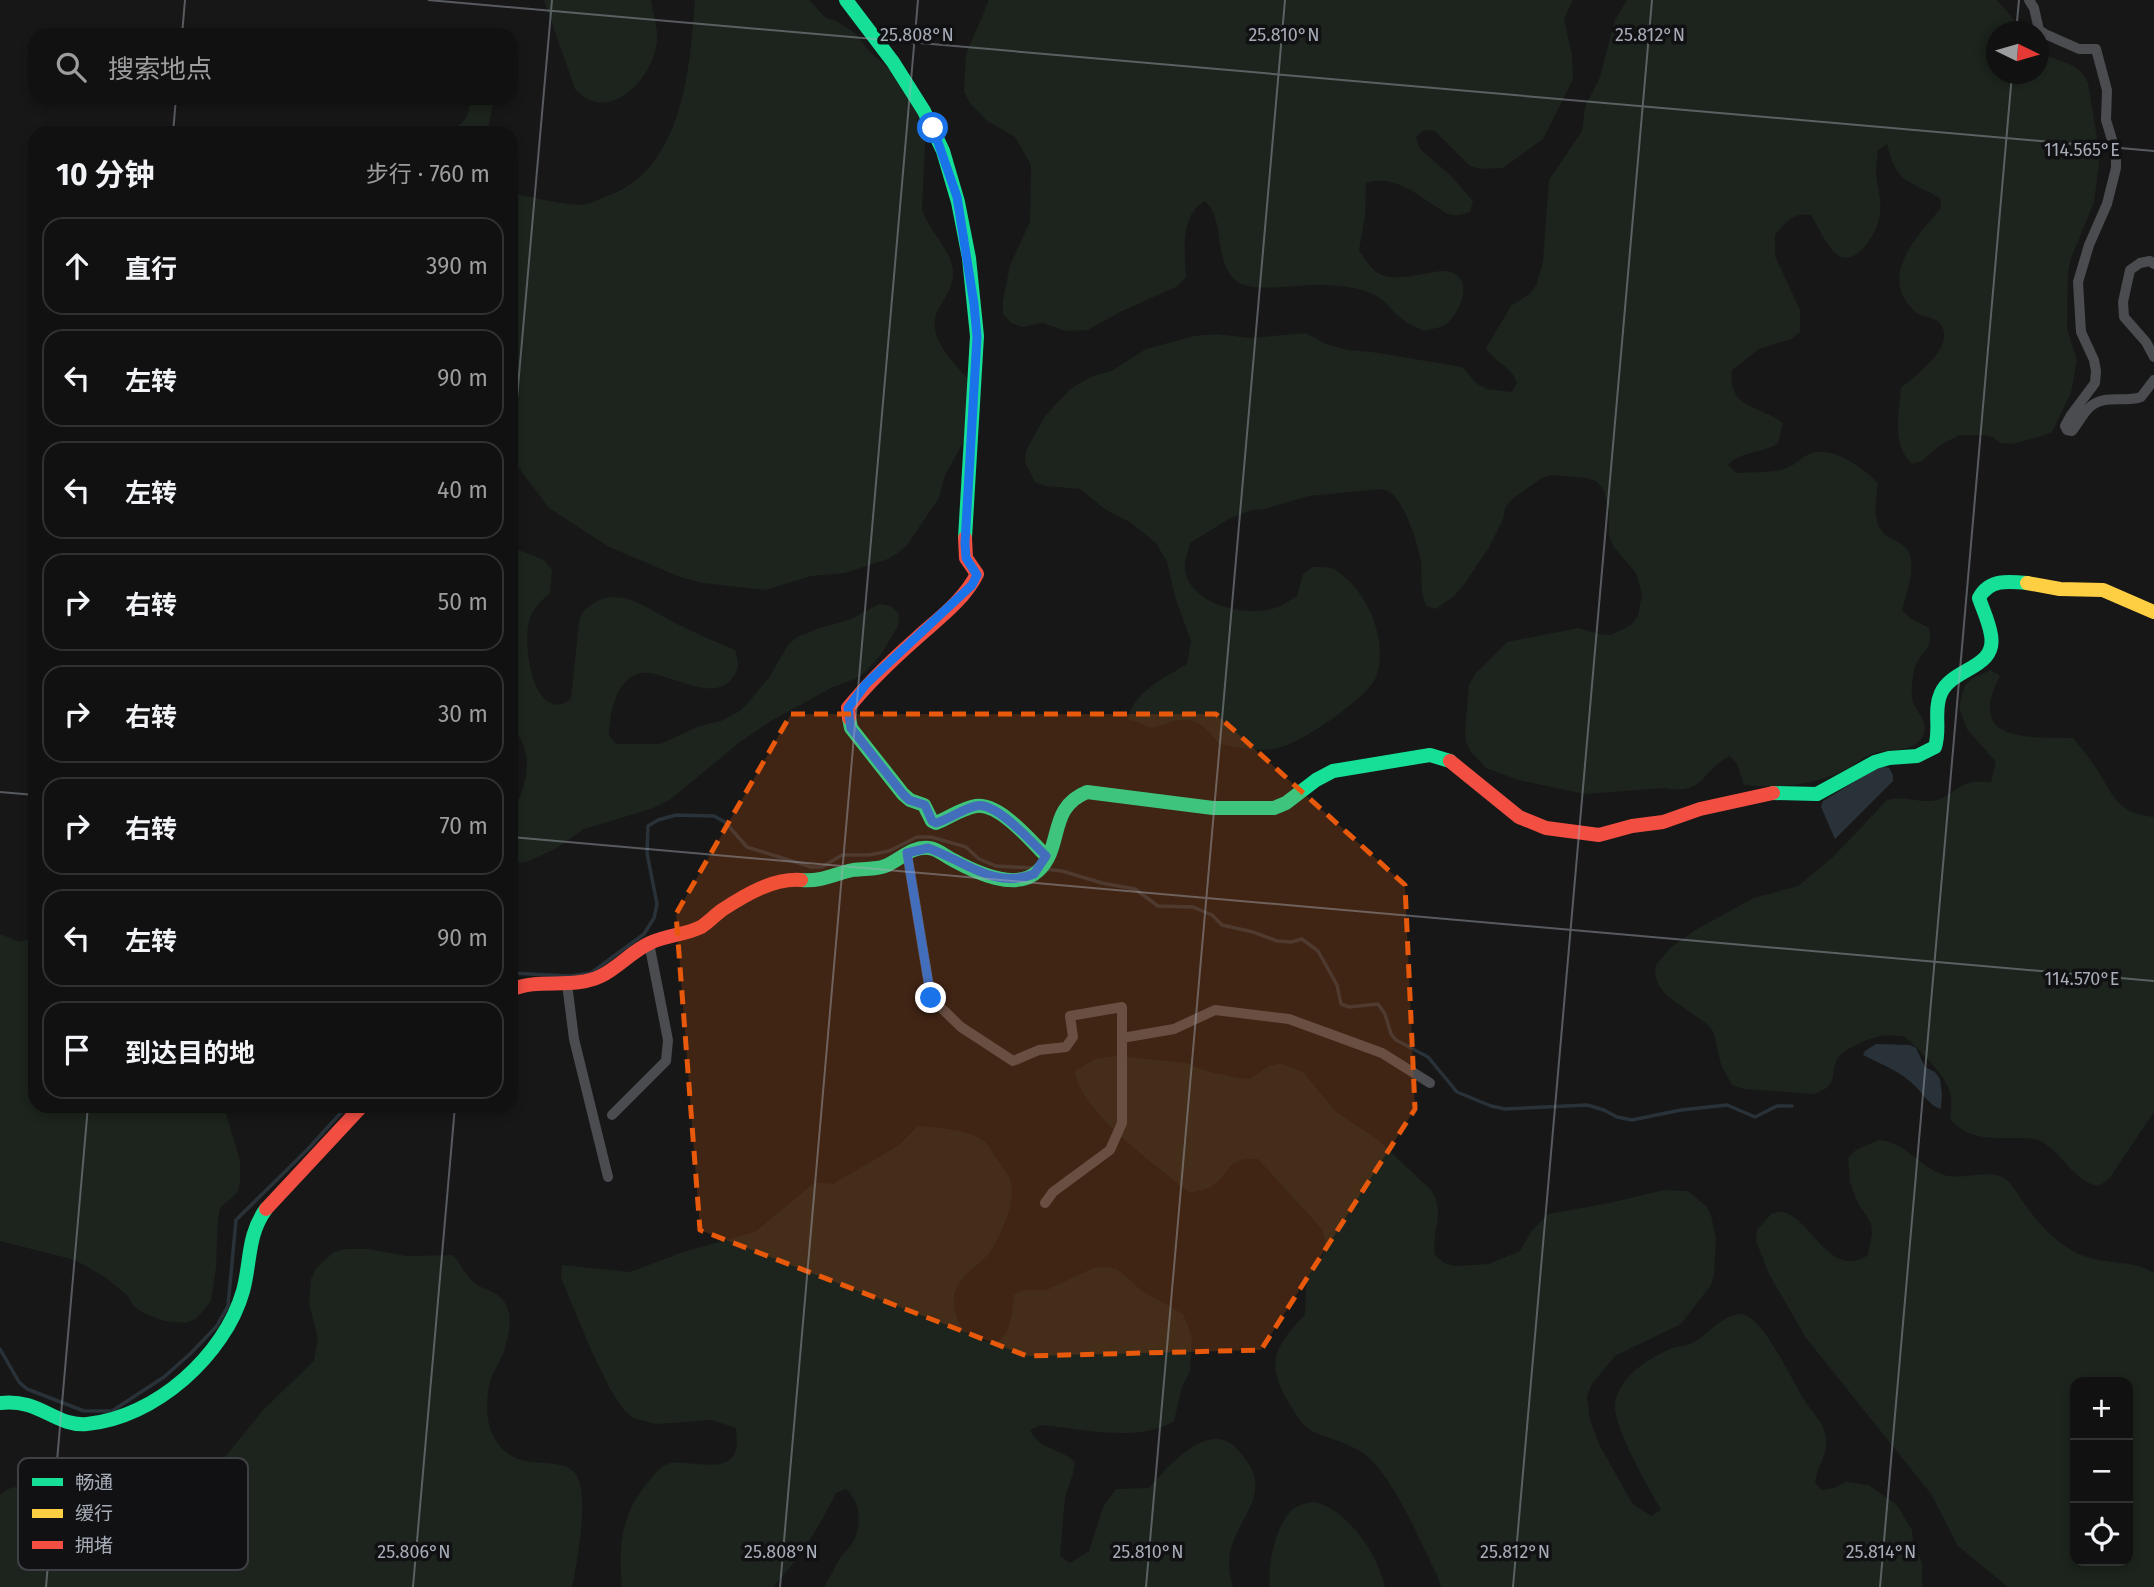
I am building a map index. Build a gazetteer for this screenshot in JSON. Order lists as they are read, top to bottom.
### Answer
{
  "legend": ["畅通", "缓行", "拥堵"],
  "north": "right",
  "page": {
    "search": "搜索地点",
    "heading": ["10 分钟", "步行 · 760 m"],
    "list": [
      ["直行", "390 m"],
      ["左转", "90 m"],
      ["左转", "40 m"],
      ["右转", "50 m"],
      ["右转", "30 m"],
      ["右转", "70 m"],
      ["左转", "90 m"],
      "到达目的地"
    ],
    "map_buttons": ["+", "−"]
  },
  "coordinates": [
    "25.808°N",
    "25.810°N",
    "25.812°N",
    "114.565°E",
    "114.570°E",
    "25.806°N",
    "25.814°N"
  ]
}
